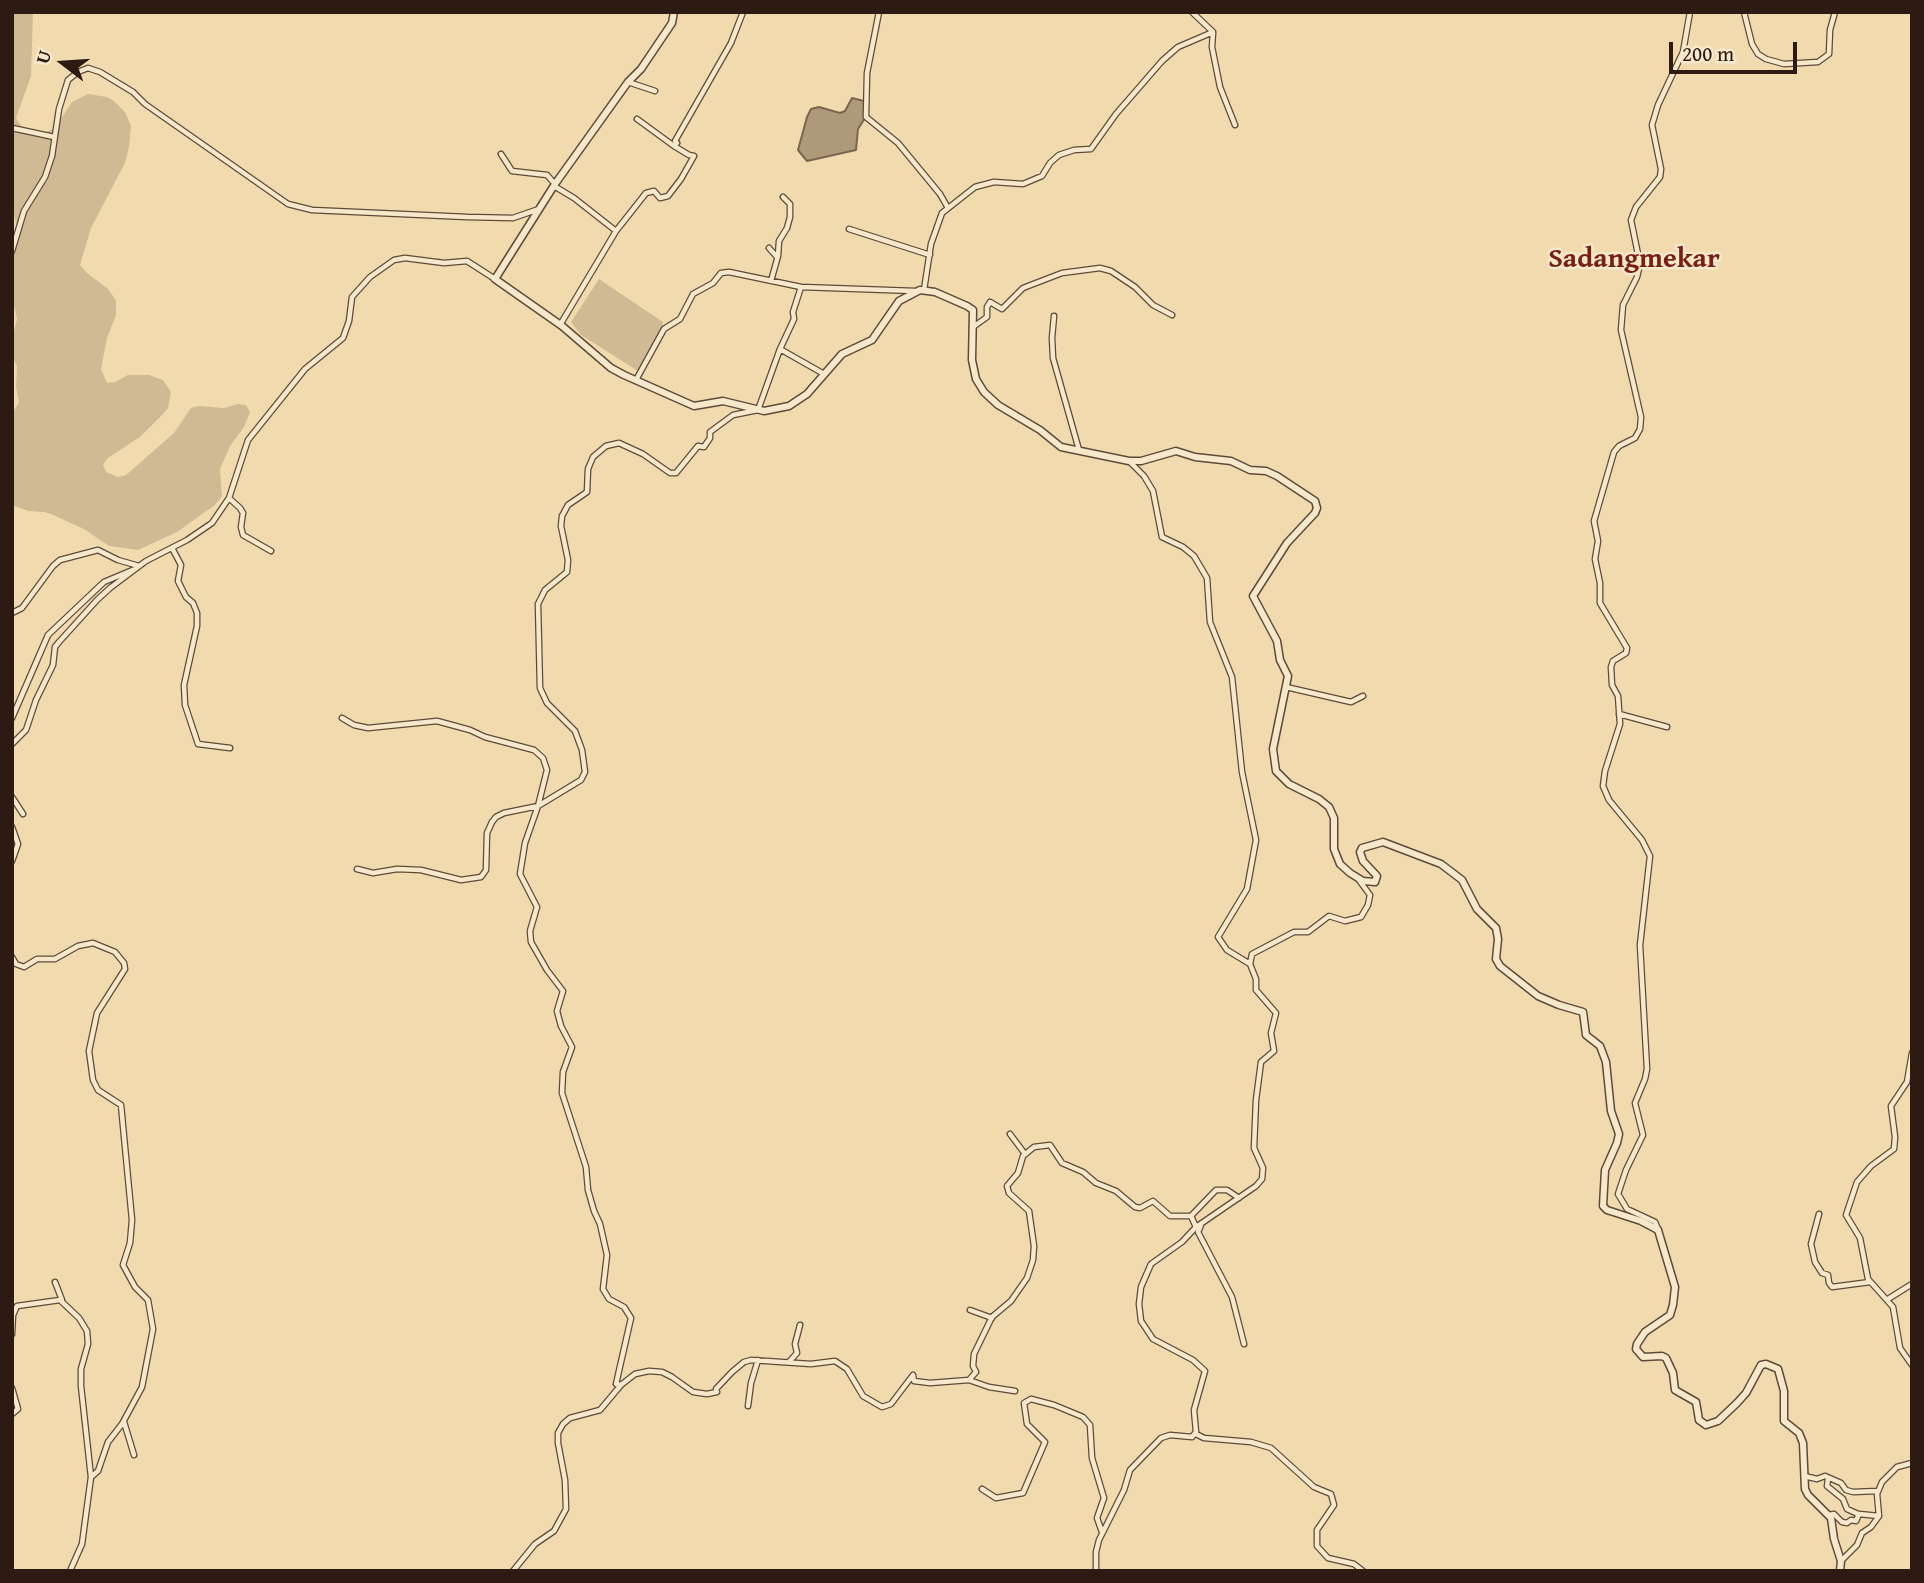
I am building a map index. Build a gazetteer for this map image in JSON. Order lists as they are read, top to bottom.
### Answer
{
  "districts": ["Sadangmekar"],
  "scale_bar": "200 m",
  "north": "left"
}
